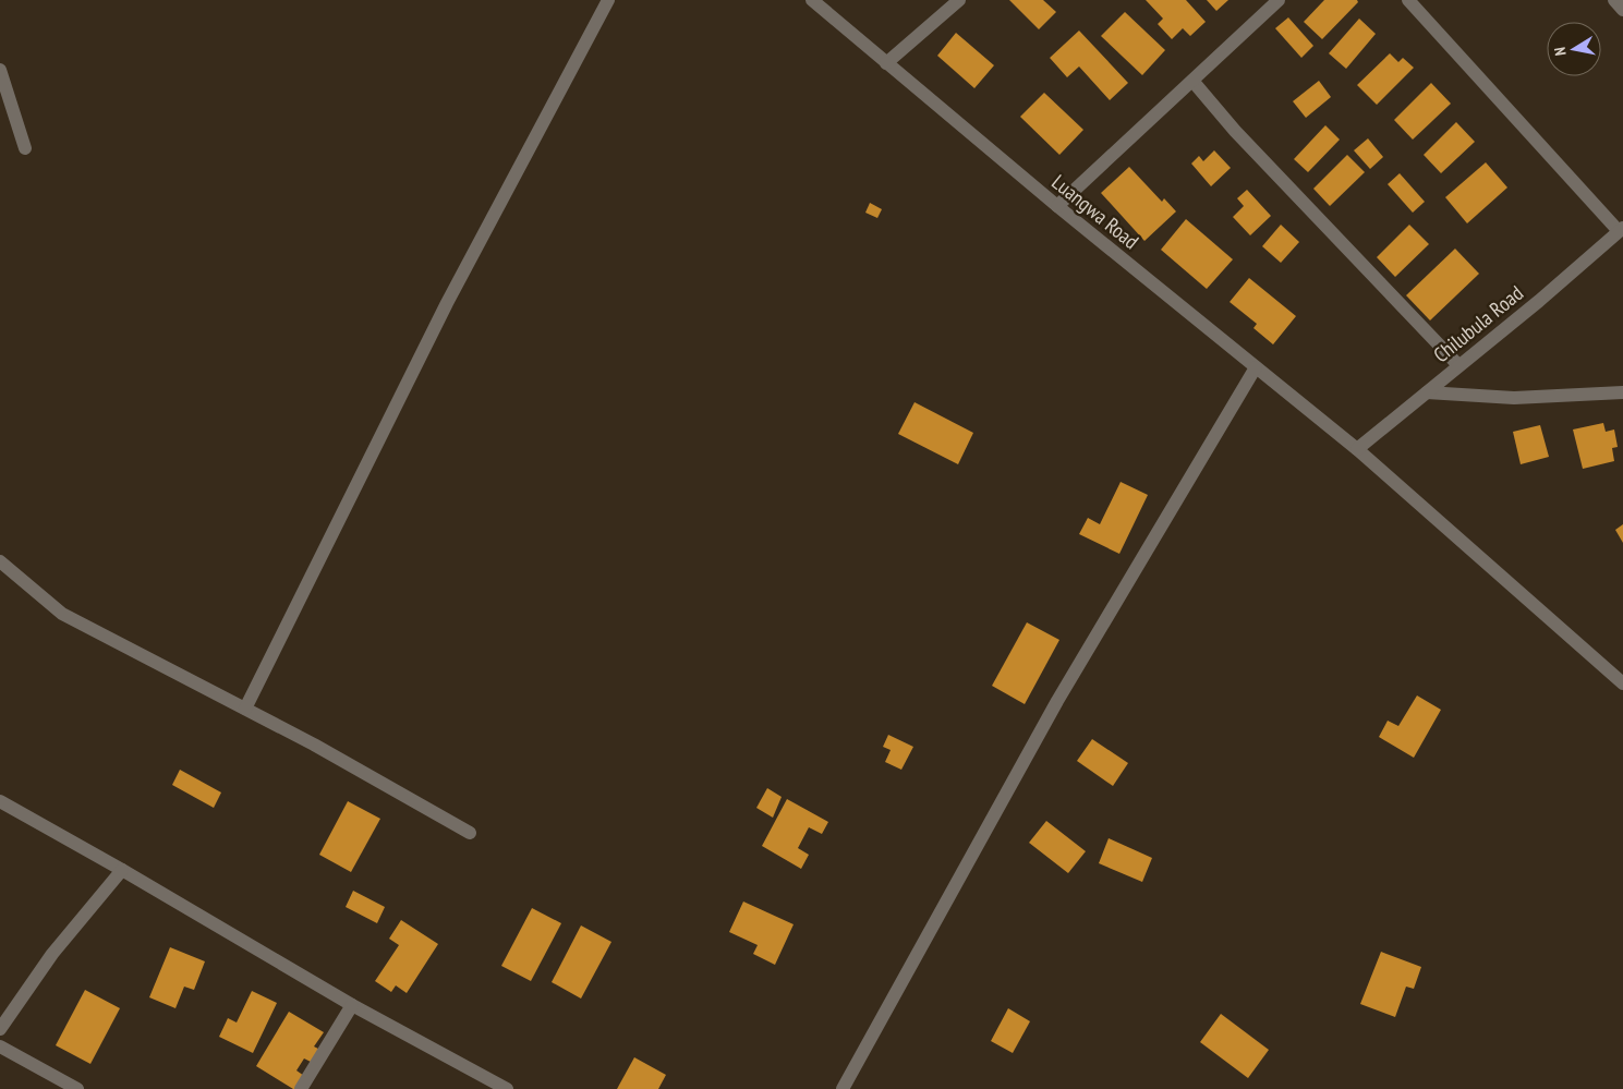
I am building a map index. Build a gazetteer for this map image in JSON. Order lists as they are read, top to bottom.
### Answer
{
  "streets": {
    "street": ["Luangwa Road", "Chilubula Road"]
  },
  "crossings": [
    ["Luangwa Road", "Chilubula Road"]
  ],
  "north": "left"
}
